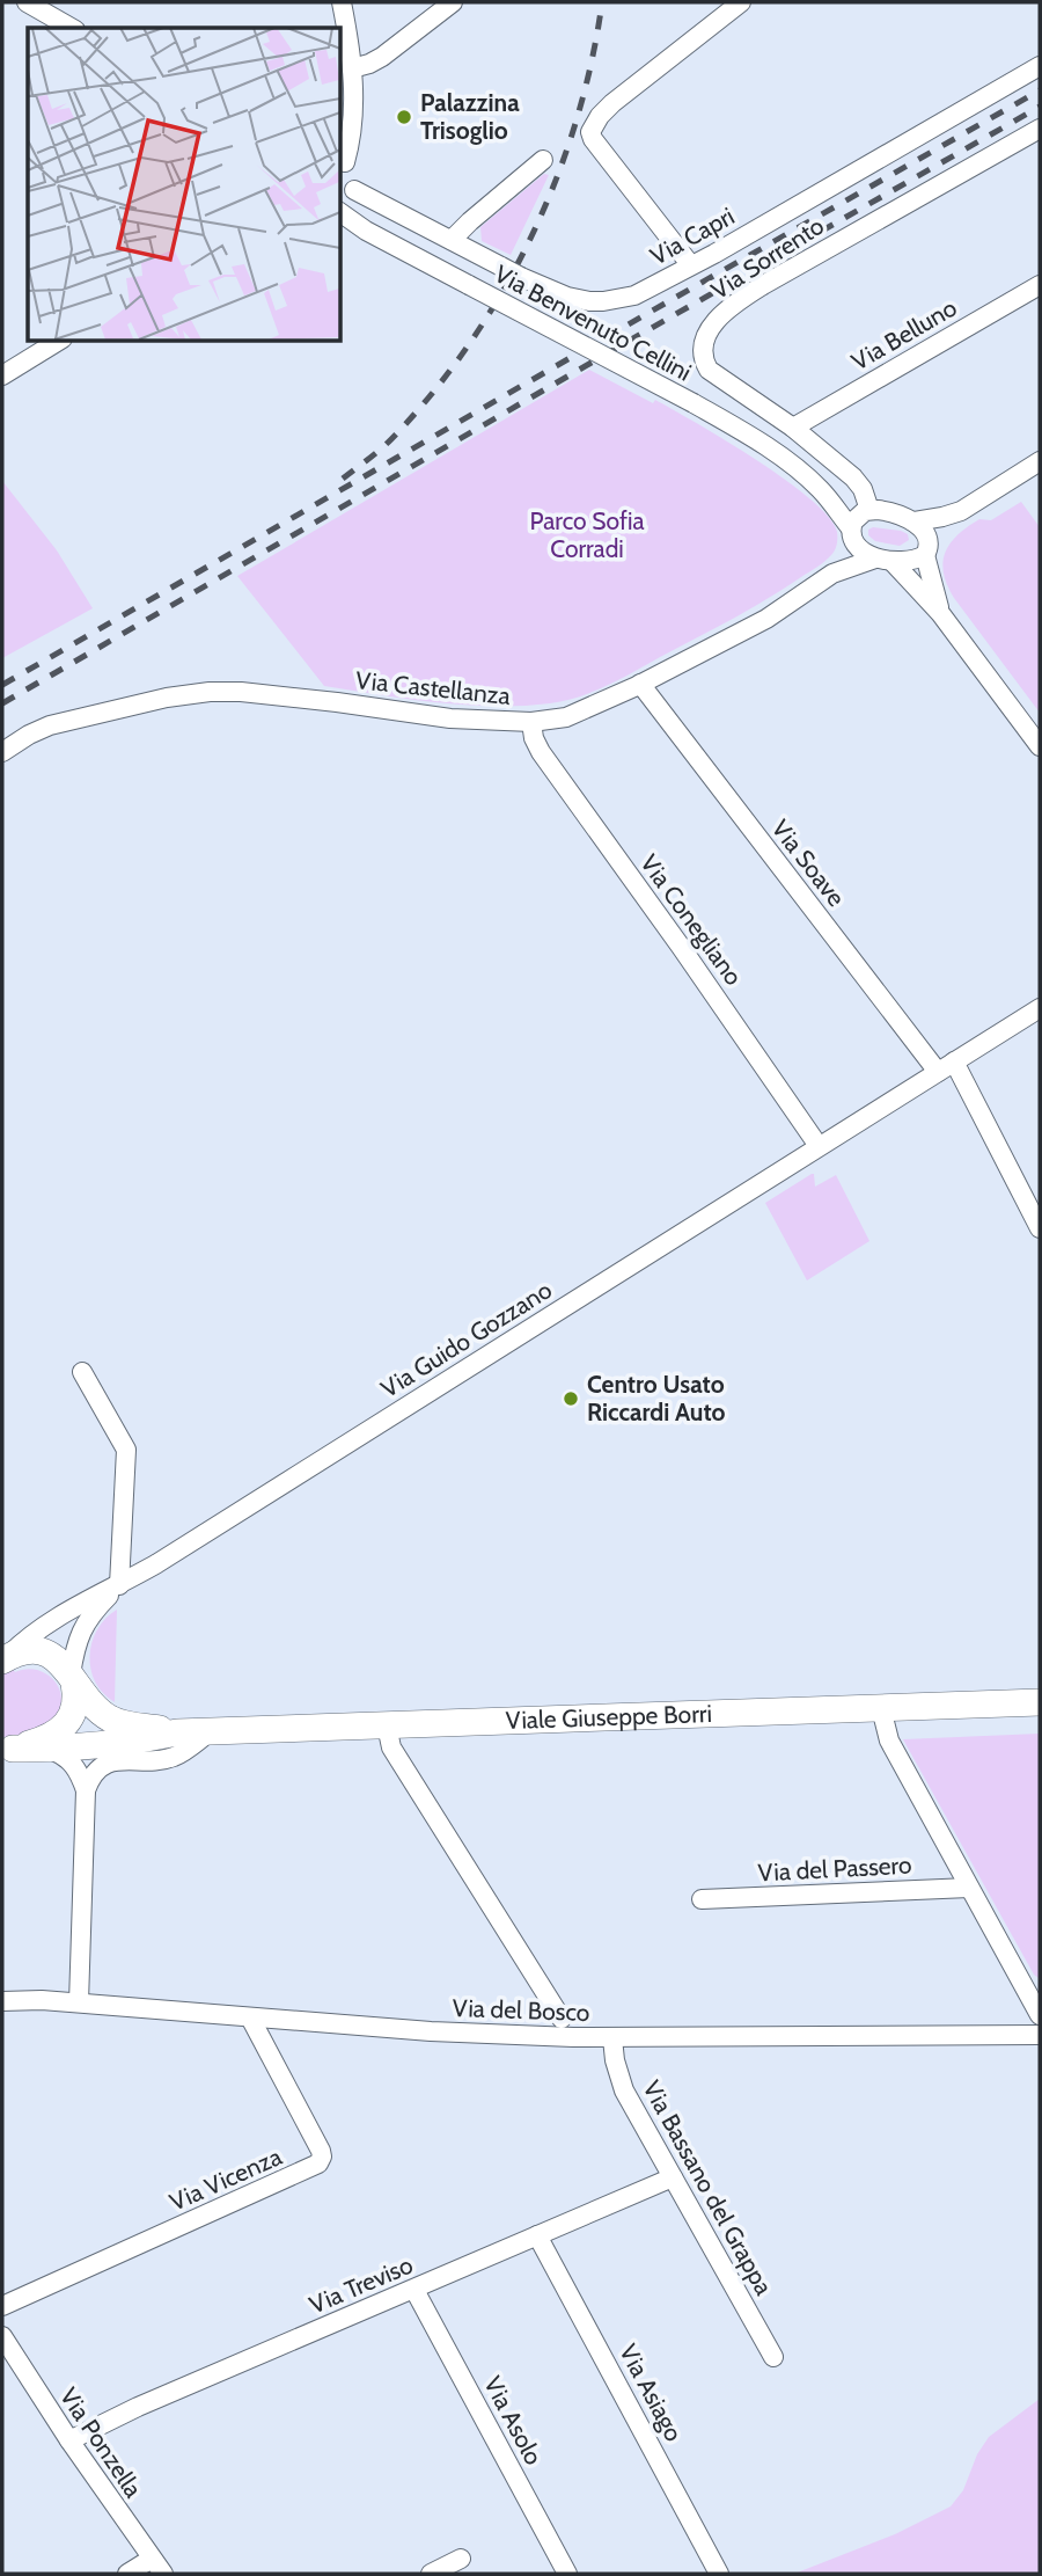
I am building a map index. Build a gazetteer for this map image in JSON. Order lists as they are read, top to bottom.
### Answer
{
  "streets": {
    "main road": ["Viale Giuseppe Borri"],
    "street": [
      "Via Capri",
      "Via Sorrento",
      "Via Benvenuto Cellini",
      "Via Belluno",
      "Via Castellanza",
      "Via Soave",
      "Via Conegliano",
      "Via Guido Gozzano",
      "Via del Passero",
      "Via del Bosco",
      "Via Vicenza",
      "Via Bassano del Grappa",
      "Via Treviso",
      "Via Asiago",
      "Via Asolo",
      "Via Ponzella"
    ]
  },
  "crossings": [
    ["Via Sorrento", "Via Benvenuto Cellini"],
    ["Via Sorrento", "Via Belluno"],
    ["Via Sorrento", "Via Castellanza"],
    ["Via Benvenuto Cellini", "Via Castellanza"],
    ["Via Castellanza", "Via Soave"],
    ["Via Castellanza", "Via Conegliano"],
    ["Via Soave", "Via Guido Gozzano"],
    ["Via Conegliano", "Via Guido Gozzano"],
    ["Viale Giuseppe Borri", "Via del Passero"],
    ["Via del Bosco", "Via Vicenza"],
    ["Via del Bosco", "Via Bassano del Grappa"],
    ["Via Bassano del Grappa", "Via Treviso"],
    ["Via Treviso", "Via Asiago"],
    ["Via Treviso", "Via Asolo"],
    ["Via Treviso", "Via Ponzella"]
  ],
  "parks": ["Parco Sofia Corradi"],
  "places": ["Palazzina Trisoglio", "Centro Usato Riccardi Auto"]
}
